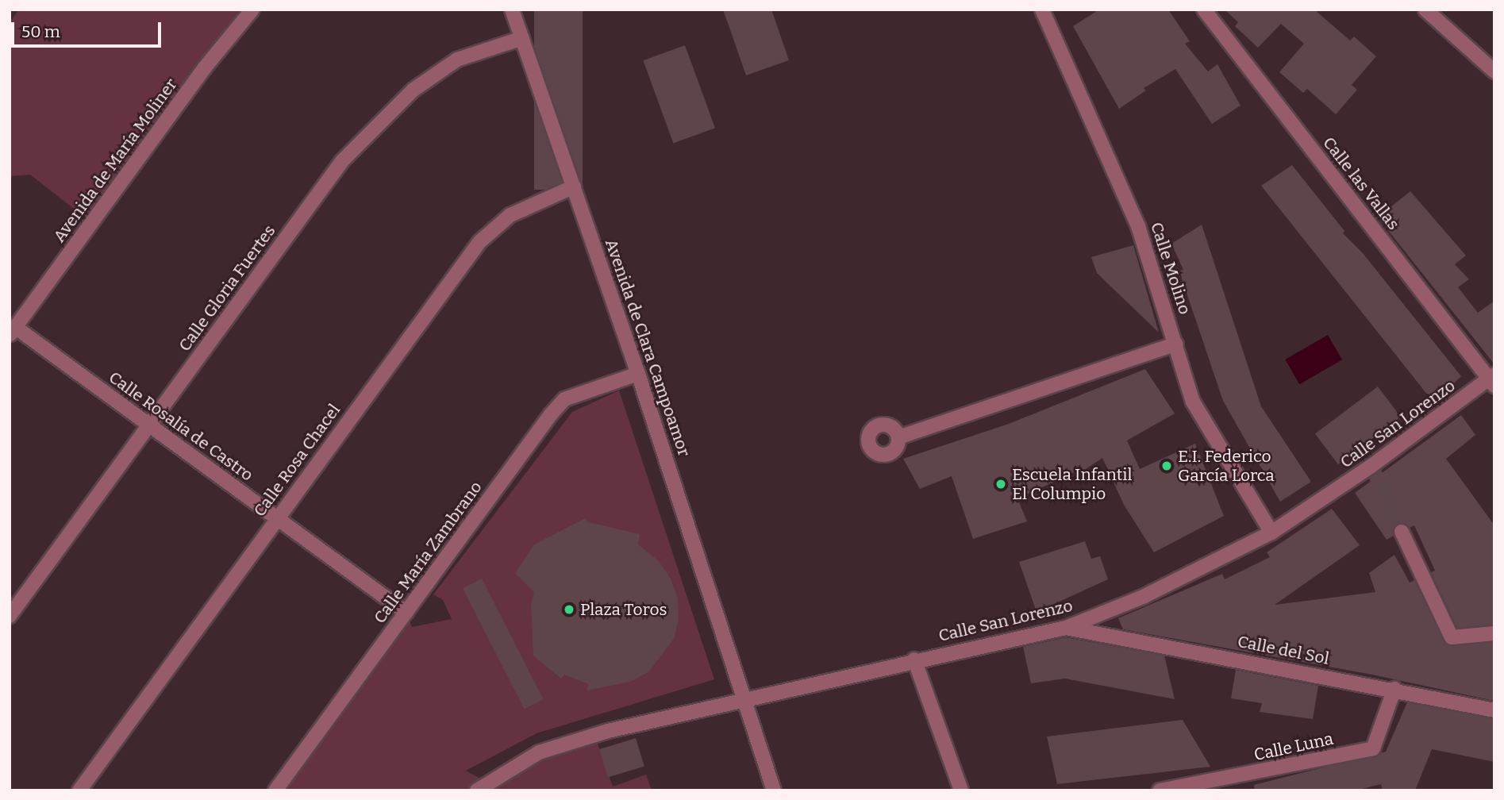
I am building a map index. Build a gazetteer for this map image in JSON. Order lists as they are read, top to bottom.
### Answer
{
  "streets": {
    "street": [
      "Avenida de María Moliner",
      "Calle las Vallas",
      "Calle Molino",
      "Calle Gloria Fuertes",
      "Avenida de Clara Campoamor",
      "Calle San Lorenzo",
      "Calle Rosalía de Castro",
      "Calle Rosa Chacel",
      "Calle María Zambrano",
      "Calle del Sol",
      "Calle Luna"
    ]
  },
  "crossings": [
    ["Avenida de María Moliner", "Calle Rosalía de Castro"],
    ["Calle las Vallas", "Calle San Lorenzo"],
    ["Calle Molino", "Calle San Lorenzo"],
    ["Calle Gloria Fuertes", "Avenida de Clara Campoamor"],
    ["Calle Gloria Fuertes", "Calle Rosalía de Castro"],
    ["Avenida de Clara Campoamor", "Calle San Lorenzo"],
    ["Avenida de Clara Campoamor", "Calle Rosa Chacel"],
    ["Avenida de Clara Campoamor", "Calle María Zambrano"],
    ["Calle San Lorenzo", "Calle del Sol"],
    ["Calle Rosalía de Castro", "Calle Rosa Chacel"],
    ["Calle Rosalía de Castro", "Calle María Zambrano"],
    ["Calle del Sol", "Calle Luna"]
  ],
  "places": ["E.I. Federico García Lorca", "Escuela Infantil El Columpio", "Plaza Toros"],
  "scale_bar": "50 m"
}
